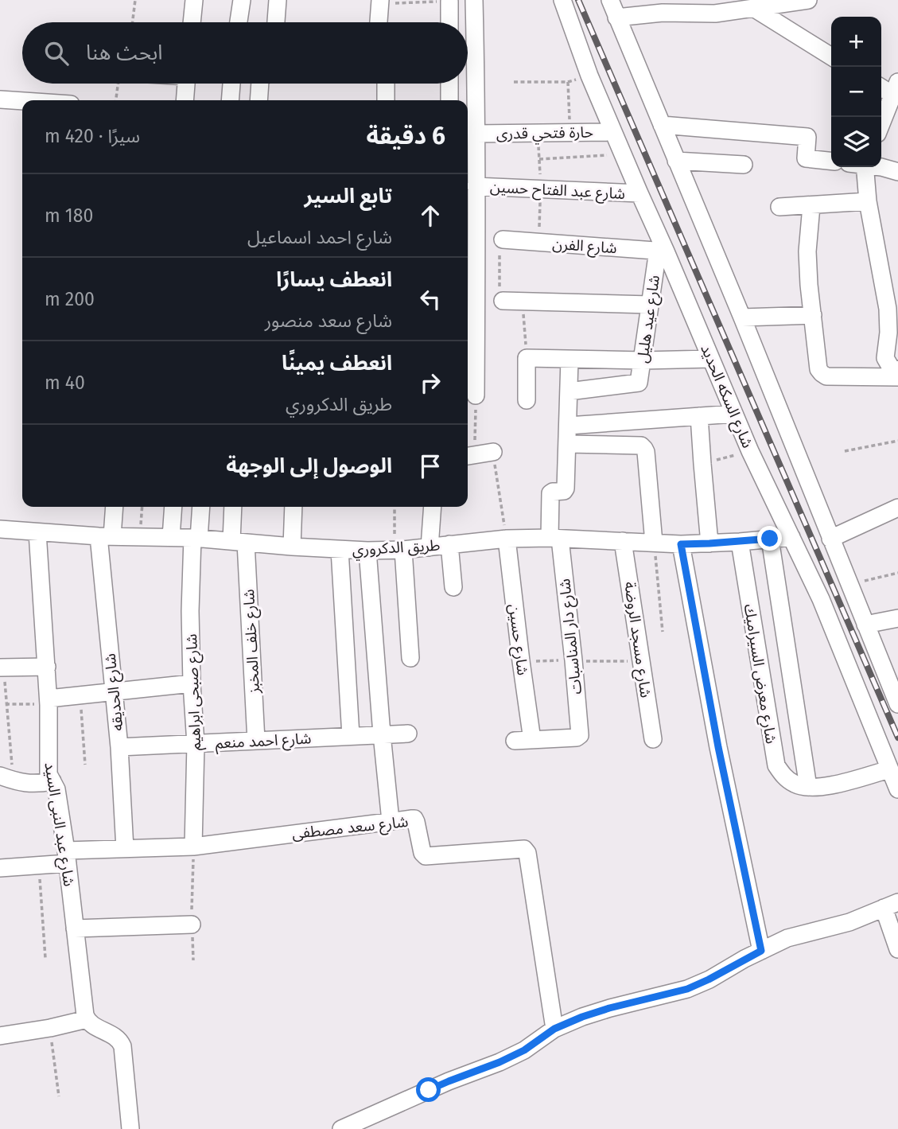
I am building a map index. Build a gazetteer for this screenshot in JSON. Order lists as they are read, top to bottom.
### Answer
{
  "streets": {
    "street": [
      "حارة فتحي قدرى",
      "شارع عبد الفتاح حسين",
      "شارع الفرن",
      "شارع عيد هليل",
      "شارع السكه الحديد",
      "طريق الدكروري",
      "شارع دار المناسبات",
      "شارع حسين",
      "شارع مسجد الروضة",
      "شارع خلف المخبز",
      "شارع معرض السيراميك",
      "شارع الحديقه",
      "شارع صبحى ابراهيم",
      "شارع احمد منعم",
      "شارع عبد النبى السيد",
      "شارع سعد مصطفى"
    ]
  },
  "crossings": [
    ["حارة فتحي قدرى", "شارع السكه الحديد"],
    ["شارع عبد الفتاح حسين", "شارع السكه الحديد"],
    ["شارع الفرن", "شارع عيد هليل"],
    ["شارع الفرن", "شارع السكه الحديد"],
    ["شارع عيد هليل", "شارع السكه الحديد"],
    ["شارع السكه الحديد", "طريق الدكروري"],
    ["طريق الدكروري", "شارع دار المناسبات"],
    ["طريق الدكروري", "شارع حسين"],
    ["طريق الدكروري", "شارع مسجد الروضة"],
    ["طريق الدكروري", "شارع خلف المخبز"],
    ["طريق الدكروري", "شارع معرض السيراميك"],
    ["طريق الدكروري", "شارع الحديقه"],
    ["طريق الدكروري", "شارع صبحى ابراهيم"],
    ["طريق الدكروري", "شارع عبد النبى السيد"],
    ["شارع دار المناسبات", "شارع حسين"],
    ["شارع خلف المخبز", "شارع احمد منعم"],
    ["شارع الحديقه", "شارع احمد منعم"],
    ["شارع الحديقه", "شارع سعد مصطفى"],
    ["شارع صبحى ابراهيم", "شارع احمد منعم"],
    ["شارع صبحى ابراهيم", "شارع سعد مصطفى"],
    ["شارع عبد النبى السيد", "شارع سعد مصطفى"]
  ],
  "page": {
    "map_buttons": ["+", "−"],
    "search": "ابحث هنا",
    "heading": ["6 دقيقة", "سيرًا · 420 m"],
    "list": [
      ["تابع السير", "شارع احمد اسماعيل", "180 m"],
      ["انعطف يسارًا", "شارع سعد منصور", "200 m"],
      ["انعطف يمينًا", "طريق الدكروري", "40 m"],
      "الوصول إلى الوجهة"
    ]
  }
}
